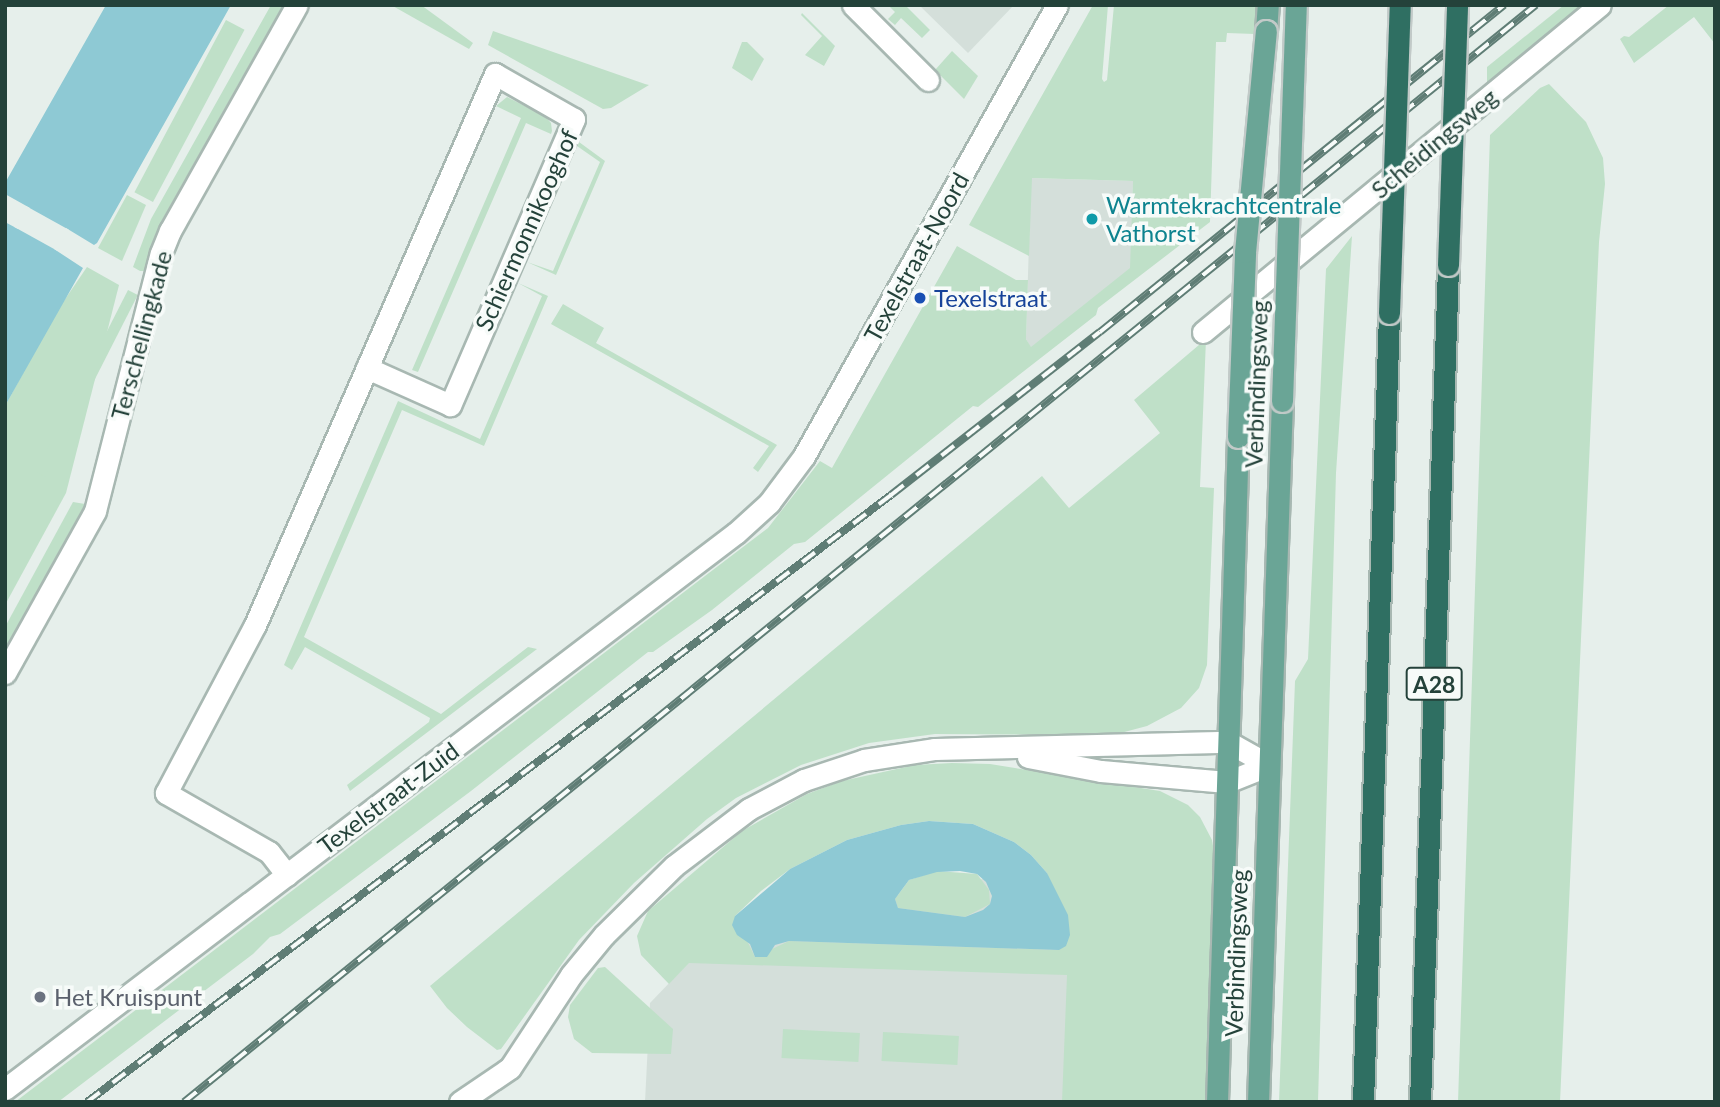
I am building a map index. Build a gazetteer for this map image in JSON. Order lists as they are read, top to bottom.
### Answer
{
  "streets": {
    "highway": ["A28"],
    "main road": ["Verbindingsweg"],
    "street": [
      "Scheidingsweg",
      "Schiermonnikooghof",
      "Texelstraat-Noord",
      "Terschellingkade",
      "Texelstraat-Zuid"
    ]
  },
  "crossings": [
    ["Schiermonnikooghof", "Texelstraat-Zuid"],
    ["Texelstraat-Noord", "Texelstraat-Zuid"]
  ],
  "places": ["Warmtekrachtcentrale Vathorst", "Texelstraat", "Het Kruispunt"]
}
